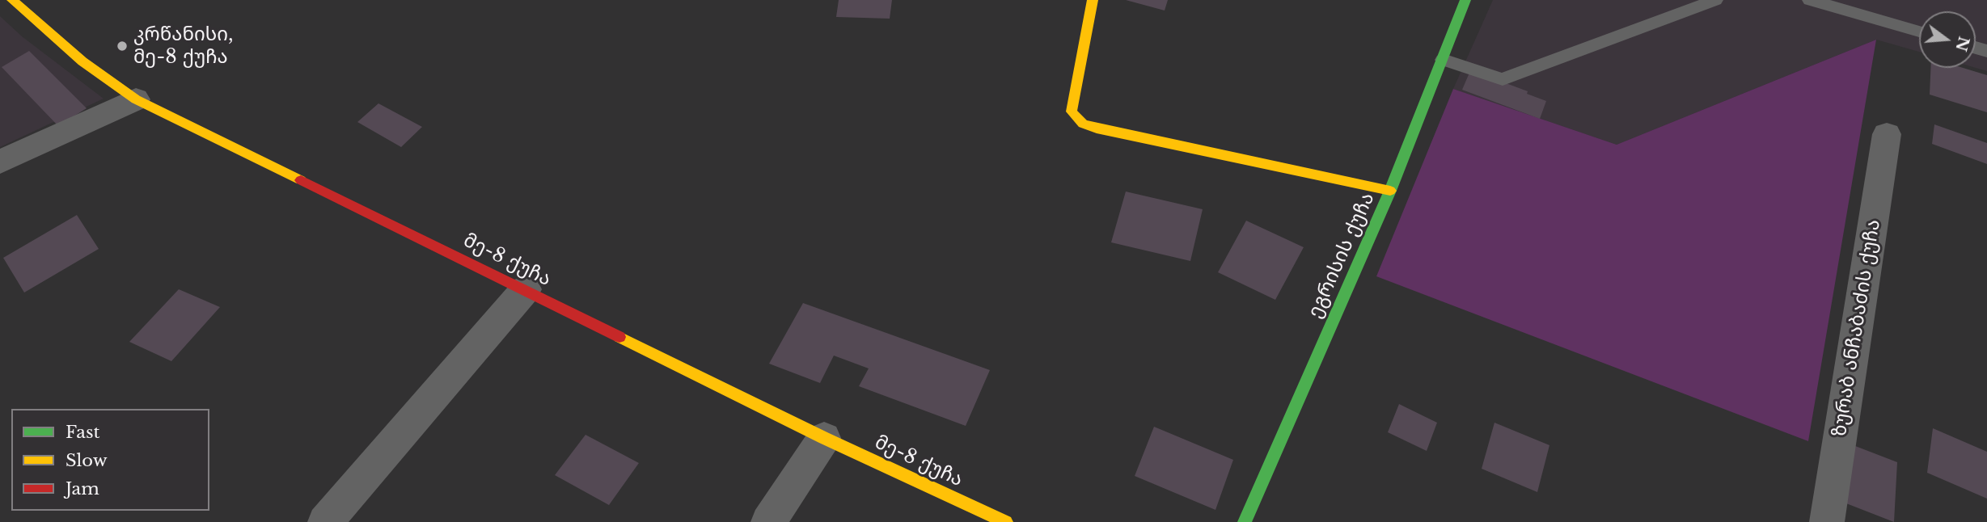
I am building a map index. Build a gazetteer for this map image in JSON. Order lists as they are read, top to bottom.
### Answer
{
  "streets": {
    "street": ["ეგრისის ქუჩა", "მე-8 ქუჩა", "ზურაბ ანჩაბაძის ქუჩა"]
  },
  "places": ["კრწანისი, მე-8 ქუჩა"],
  "legend": ["Fast", "Slow", "Jam"],
  "north": "right"
}
